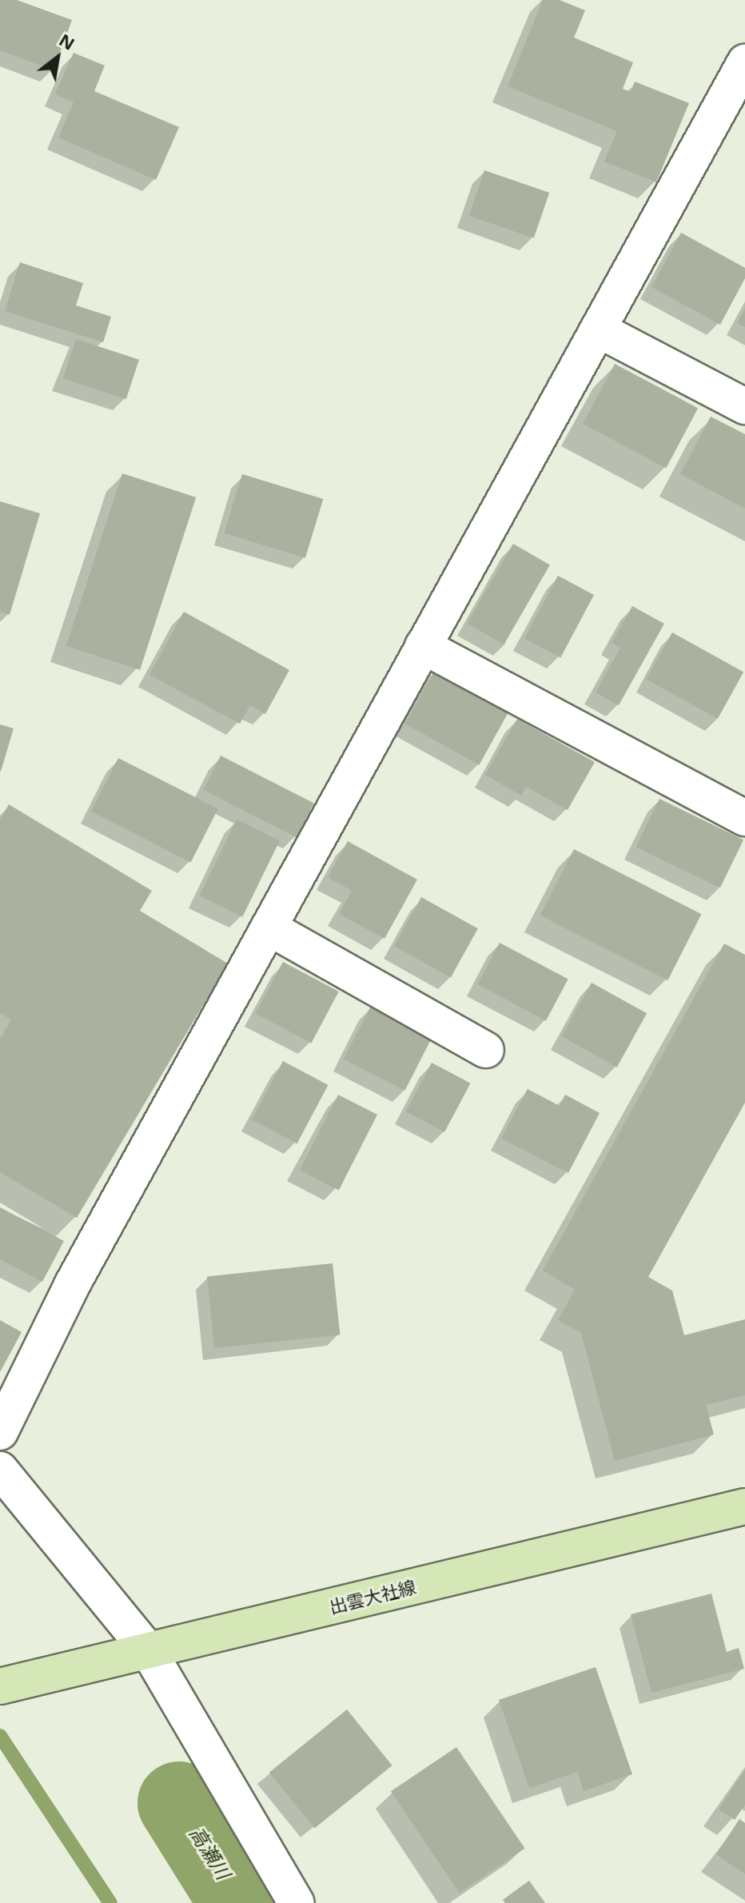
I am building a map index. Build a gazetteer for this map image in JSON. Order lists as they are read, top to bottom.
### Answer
{
  "streets": {
    "main road": ["出雲大社線"]
  },
  "water": ["高瀬川"],
  "north": "top right"
}
